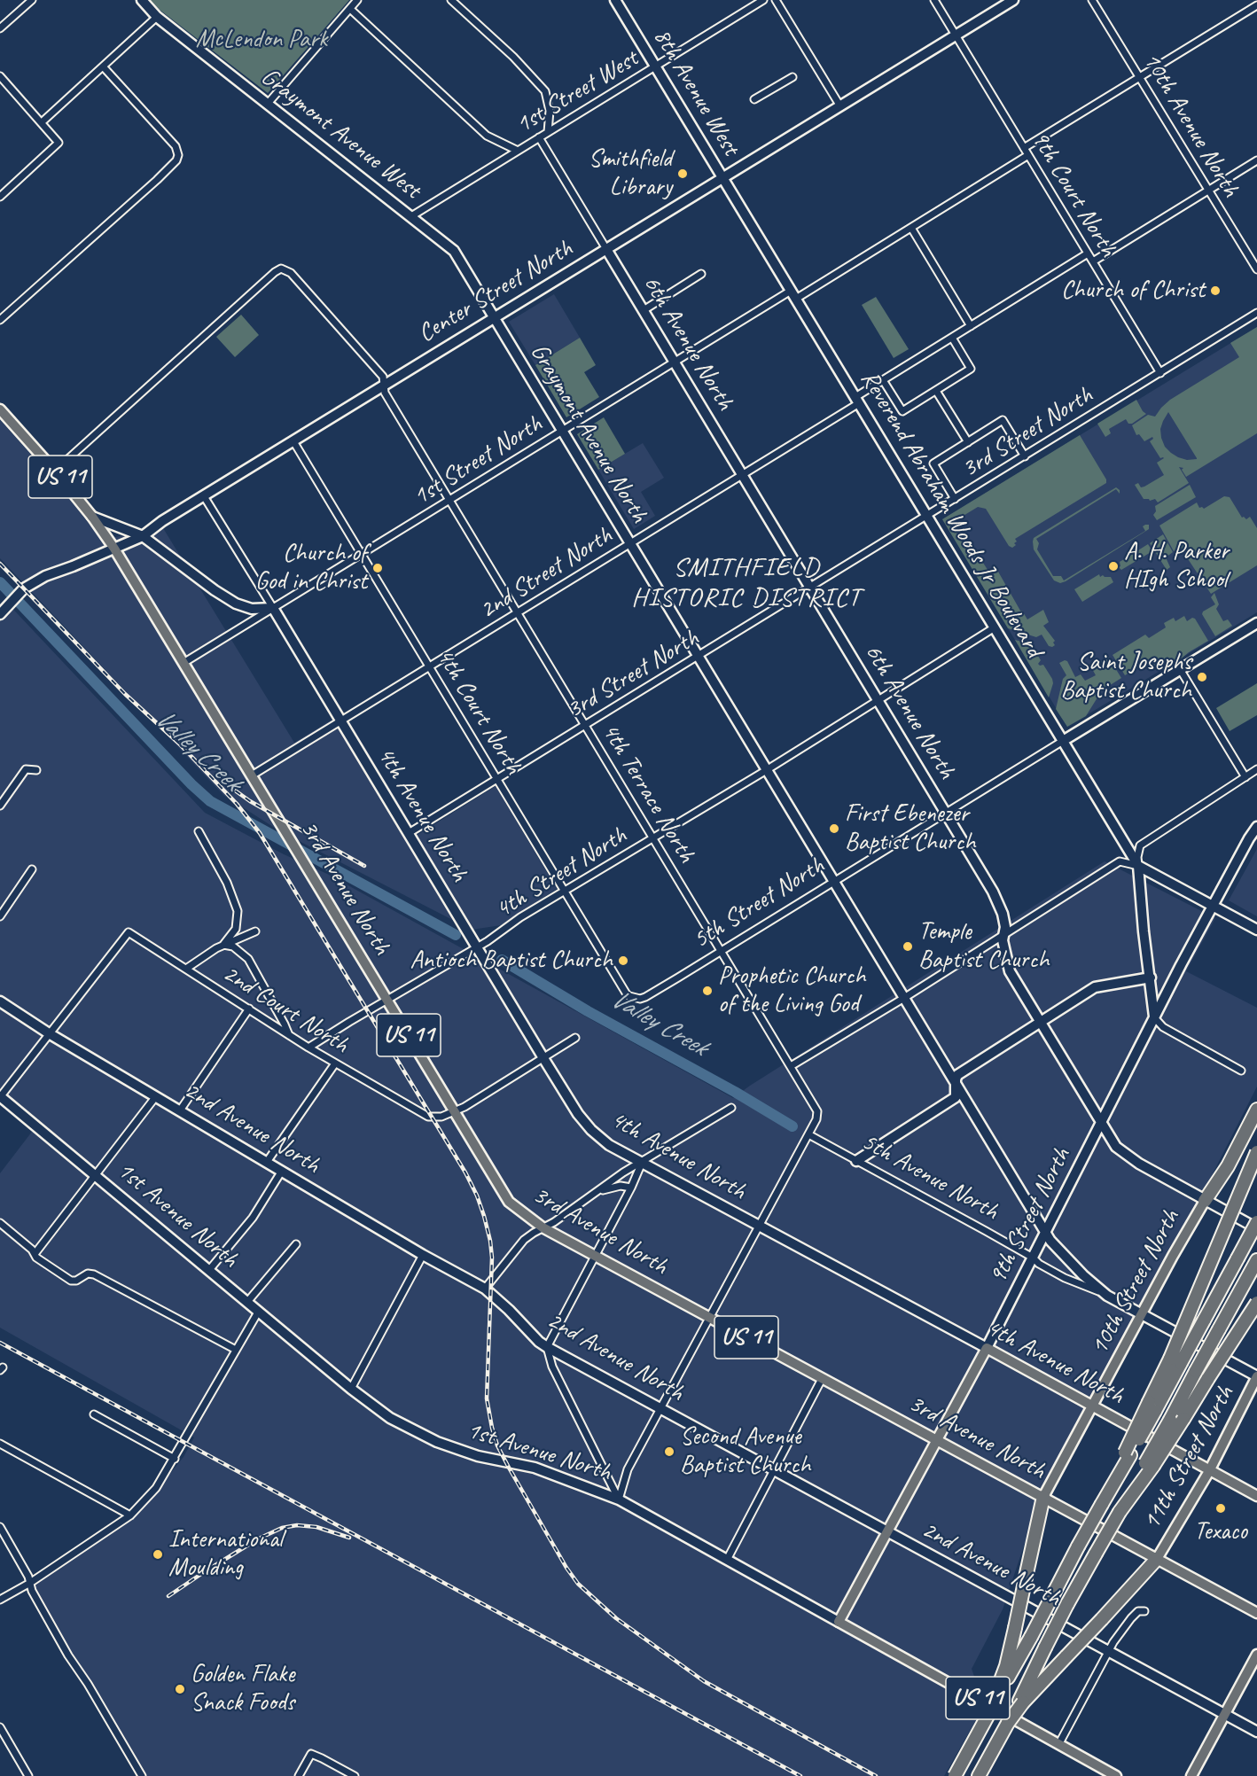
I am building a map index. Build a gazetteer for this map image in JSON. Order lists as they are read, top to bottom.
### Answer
{
  "streets": {
    "main road": [
      "US 11",
      "4th Avenue North",
      "3rd Avenue North",
      "1st Avenue North",
      "9th Street North",
      "10th Street North",
      "11th Street North"
    ],
    "street": [
      "1st Street West",
      "8th Avenue West",
      "10th Avenue North",
      "Graymont Avenue West",
      "9th Court North",
      "Center Street North",
      "6th Avenue North",
      "3rd Street North",
      "Graymont Avenue North",
      "1st Street North",
      "Reverend Abraham Woods Jr Boulevard",
      "2nd Street North",
      "4th Court North",
      "4th Terrace North",
      "4th Street North",
      "5th Street North",
      "2nd Court North",
      "2nd Avenue North",
      "5th Avenue North"
    ]
  },
  "crossings": [
    ["1st Street West", "8th Avenue West"],
    ["1st Street West", "Graymont Avenue West"],
    ["8th Avenue West", "Center Street North"],
    ["8th Avenue West", "Reverend Abraham Woods Jr Boulevard"],
    ["Graymont Avenue West", "Center Street North"],
    ["Graymont Avenue West", "Graymont Avenue North"],
    ["9th Court North", "Center Street North"],
    ["9th Court North", "3rd Street North"],
    ["9th Court North", "1st Street North"],
    ["9th Court North", "2nd Street North"],
    ["Center Street North", "6th Avenue North"],
    ["Center Street North", "Graymont Avenue North"],
    ["Center Street North", "US 11"],
    ["Center Street North", "Reverend Abraham Woods Jr Boulevard"],
    ["Center Street North", "4th Court North"],
    ["Center Street North", "4th Terrace North"],
    ["Center Street North", "4th Avenue North"],
    ["Center Street North", "3rd Avenue North"],
    ["6th Avenue North", "3rd Street North"],
    ["6th Avenue North", "1st Street North"],
    ["6th Avenue North", "2nd Street North"],
    ["6th Avenue North", "4th Street North"],
    ["6th Avenue North", "5th Street North"],
    ["6th Avenue North", "9th Street North"],
    ["6th Avenue North", "10th Street North"],
    ["3rd Street North", "Graymont Avenue North"],
    ["3rd Street North", "Reverend Abraham Woods Jr Boulevard"],
    ["3rd Street North", "4th Court North"],
    ["3rd Street North", "4th Terrace North"],
    ["3rd Street North", "4th Avenue North"],
    ["Graymont Avenue North", "1st Street North"],
    ["Graymont Avenue North", "2nd Street North"],
    ["Graymont Avenue North", "4th Street North"],
    ["Graymont Avenue North", "5th Street North"],
    ["Graymont Avenue North", "5th Avenue North"],
    ["Graymont Avenue North", "9th Street North"],
    ["1st Street North", "Reverend Abraham Woods Jr Boulevard"],
    ["1st Street North", "4th Court North"],
    ["1st Street North", "4th Terrace North"],
    ["1st Street North", "4th Avenue North"],
    ["1st Street North", "3rd Avenue North"],
    ["US 11", "4th Terrace North"],
    ["US 11", "3rd Avenue North"],
    ["Reverend Abraham Woods Jr Boulevard", "2nd Street North"],
    ["Reverend Abraham Woods Jr Boulevard", "4th Street North"],
    ["Reverend Abraham Woods Jr Boulevard", "5th Street North"],
    ["2nd Street North", "4th Court North"],
    ["2nd Street North", "4th Terrace North"],
    ["2nd Street North", "4th Avenue North"],
    ["2nd Street North", "3rd Avenue North"],
    ["4th Court North", "4th Street North"],
    ["4th Court North", "5th Street North"],
    ["4th Terrace North", "4th Street North"],
    ["4th Terrace North", "5th Street North"],
    ["4th Terrace North", "5th Avenue North"],
    ["4th Avenue North", "4th Street North"],
    ["4th Avenue North", "9th Street North"],
    ["4th Avenue North", "10th Street North"],
    ["4th Avenue North", "11th Street North"],
    ["4th Street North", "3rd Avenue North"],
    ["4th Street North", "2nd Court North"],
    ["3rd Avenue North", "2nd Court North"],
    ["3rd Avenue North", "9th Street North"],
    ["3rd Avenue North", "10th Street North"],
    ["3rd Avenue North", "11th Street North"],
    ["2nd Court North", "2nd Avenue North"],
    ["2nd Avenue North", "9th Street North"],
    ["5th Avenue North", "9th Street North"],
    ["5th Avenue North", "10th Street North"],
    ["5th Avenue North", "11th Street North"],
    ["1st Avenue North", "9th Street North"]
  ],
  "districts": ["SMITHFIELD HISTORIC DISTRICT"],
  "water": ["Valley Creek"],
  "parks": ["McLendon Park"],
  "places": [
    "Smithfield Library",
    "Church of Christ",
    "A. H. Parker HIgh School",
    "Church of God in Christ",
    "Saint Josephs Baptist Church",
    "First Ebenezer Baptist Church",
    "Temple Baptist Church",
    "Antioch Baptist Church",
    "Prophetic Church of the Living God",
    "Second Avenue Baptist Church",
    "Texaco",
    "International Moulding",
    "Golden Flake Snack Foods"
  ]
}
